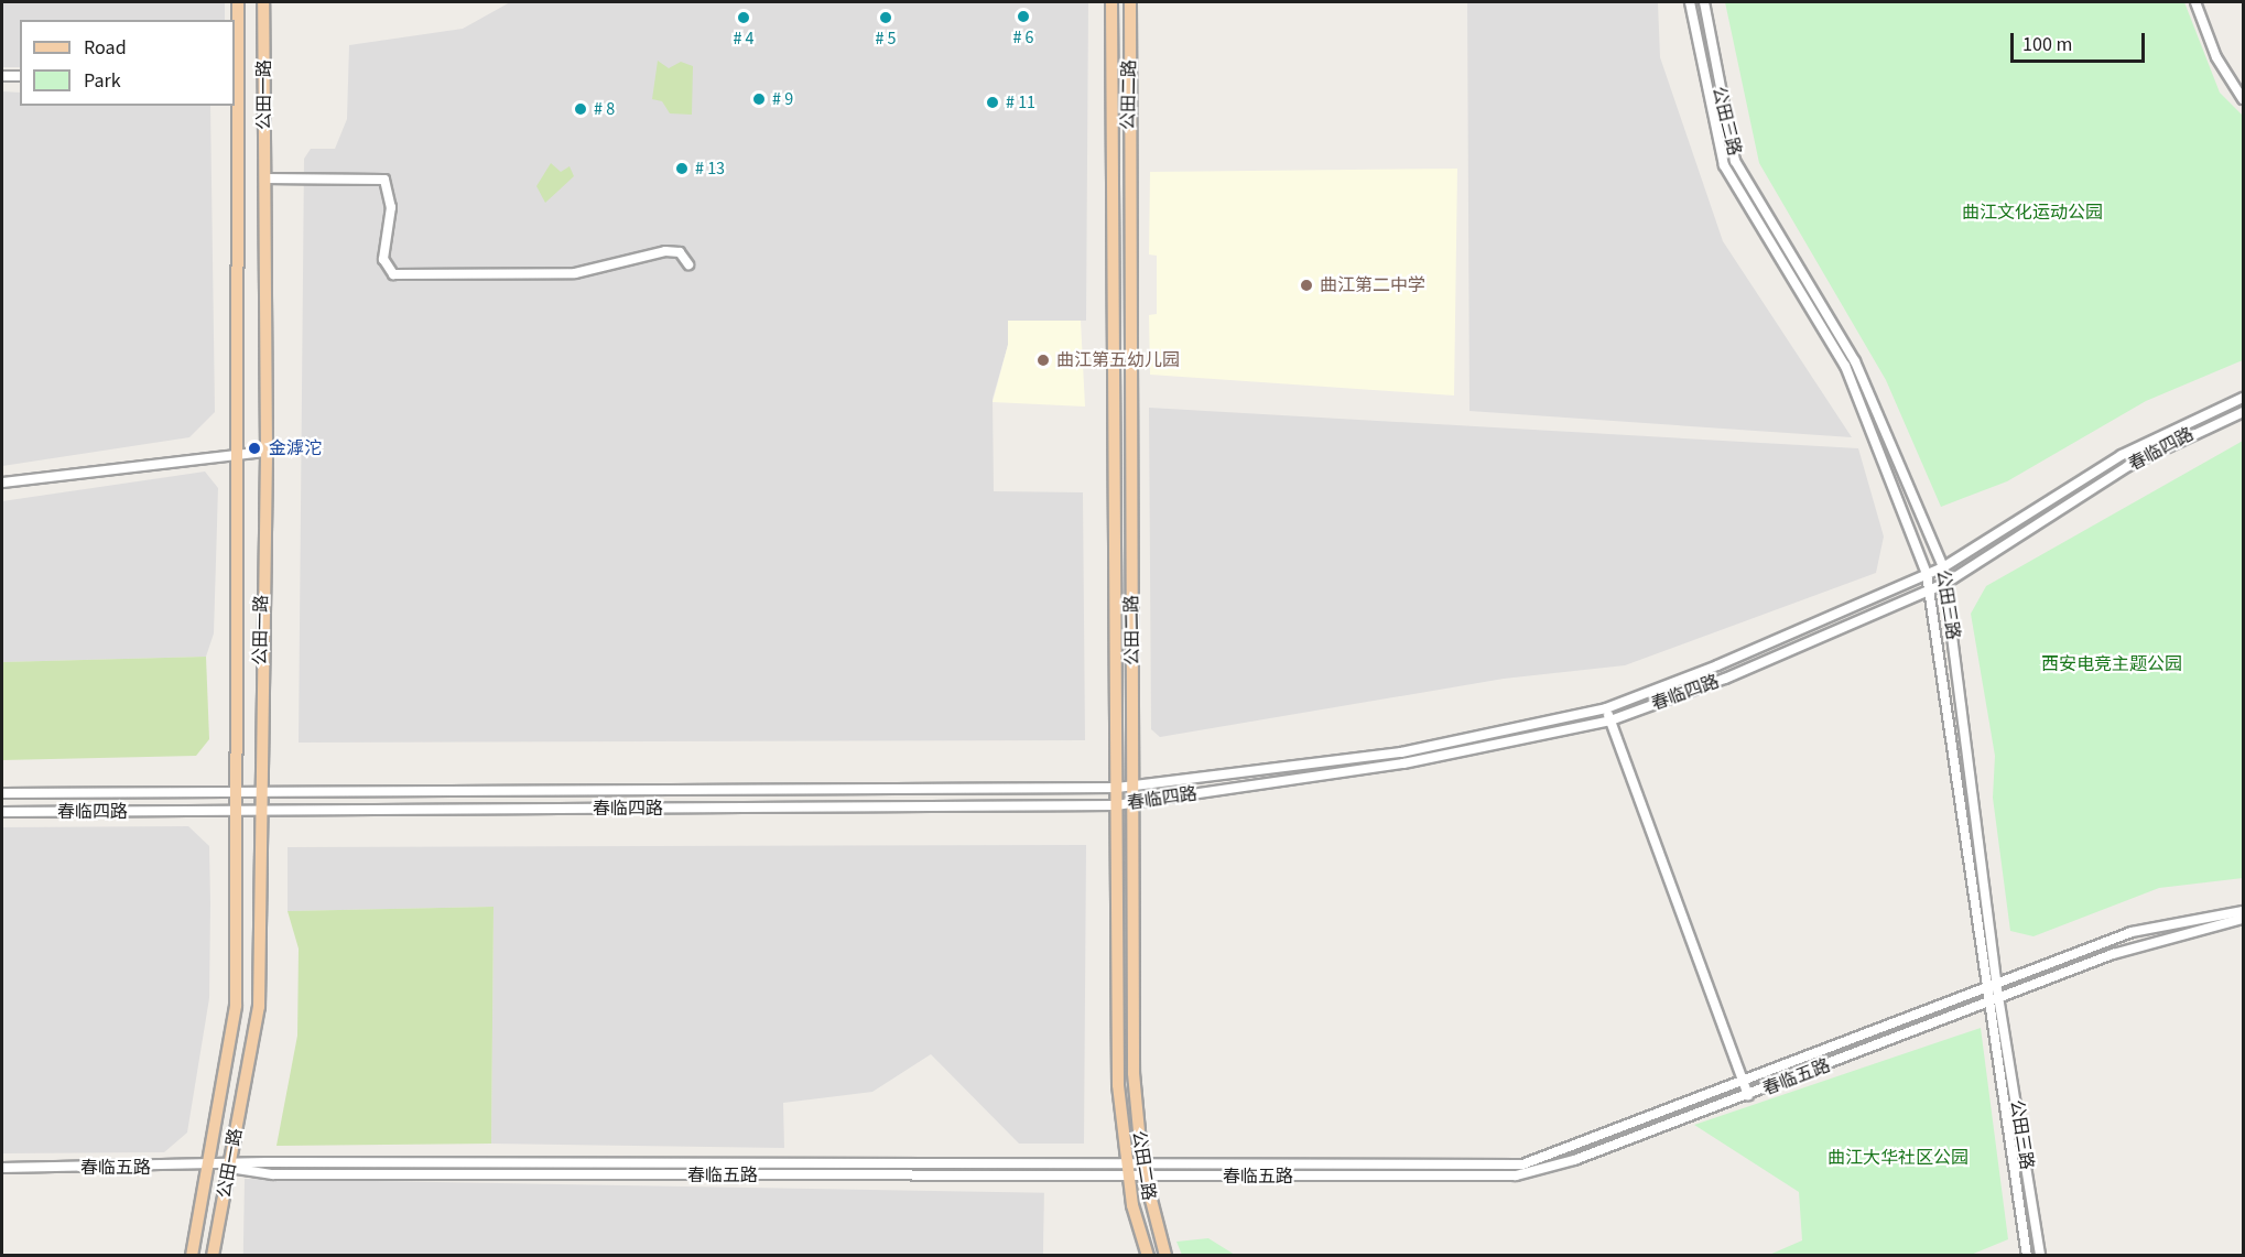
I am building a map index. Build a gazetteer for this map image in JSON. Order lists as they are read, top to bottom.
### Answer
{
  "streets": {
    "main road": ["公田一路", "公田二路"],
    "street": ["公田三路", "春临四路", "春临五路"]
  },
  "crossings": [
    ["公田一路", "春临四路"],
    ["公田一路", "春临五路"],
    ["公田二路", "春临四路"],
    ["公田二路", "春临五路"],
    ["公田三路", "春临四路"],
    ["公田三路", "春临五路"]
  ],
  "parks": ["曲江文化运动公园", "西安电竞主题公园", "曲江大华社区公园"],
  "places": [
    "# 6",
    "# 4",
    "# 5",
    "# 9",
    "# 11",
    "# 8",
    "# 13",
    "曲江第二中学",
    "曲江第五幼儿园",
    "金滹沱"
  ],
  "legend": ["Road", "Park"],
  "scale_bar": "100 m"
}
